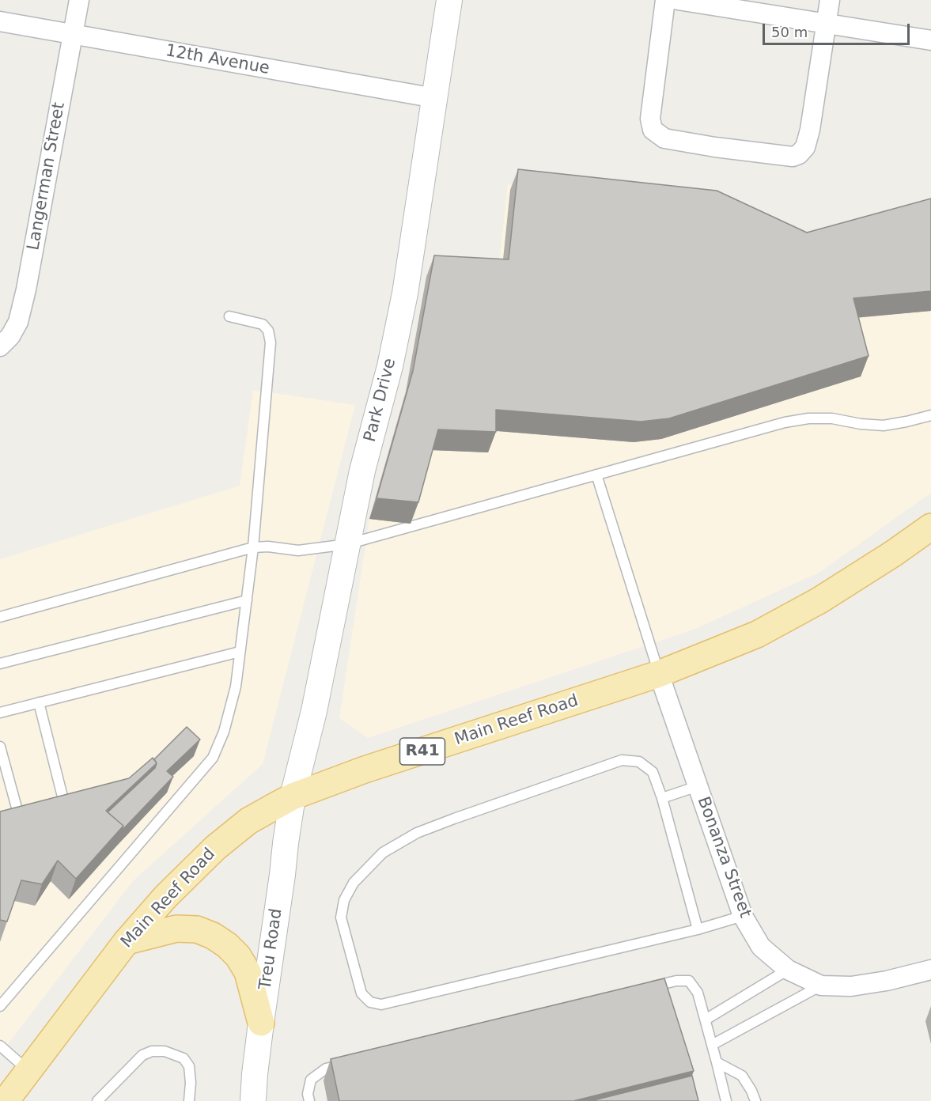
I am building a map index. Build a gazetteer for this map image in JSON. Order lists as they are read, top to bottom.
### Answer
{
  "streets": {
    "main road": ["Main Reef Road", "R41"],
    "street": [
      "12th Avenue",
      "Langerman Street",
      "Park Drive",
      "Bonanza Street",
      "Treu Road"
    ]
  },
  "crossings": [
    ["12th Avenue", "Langerman Street"],
    ["12th Avenue", "Park Drive"],
    ["Park Drive", "Main Reef Road"],
    ["Park Drive", "Treu Road"],
    ["Main Reef Road", "Bonanza Street"],
    ["Main Reef Road", "Treu Road"]
  ],
  "scale_bar": "50 m"
}
